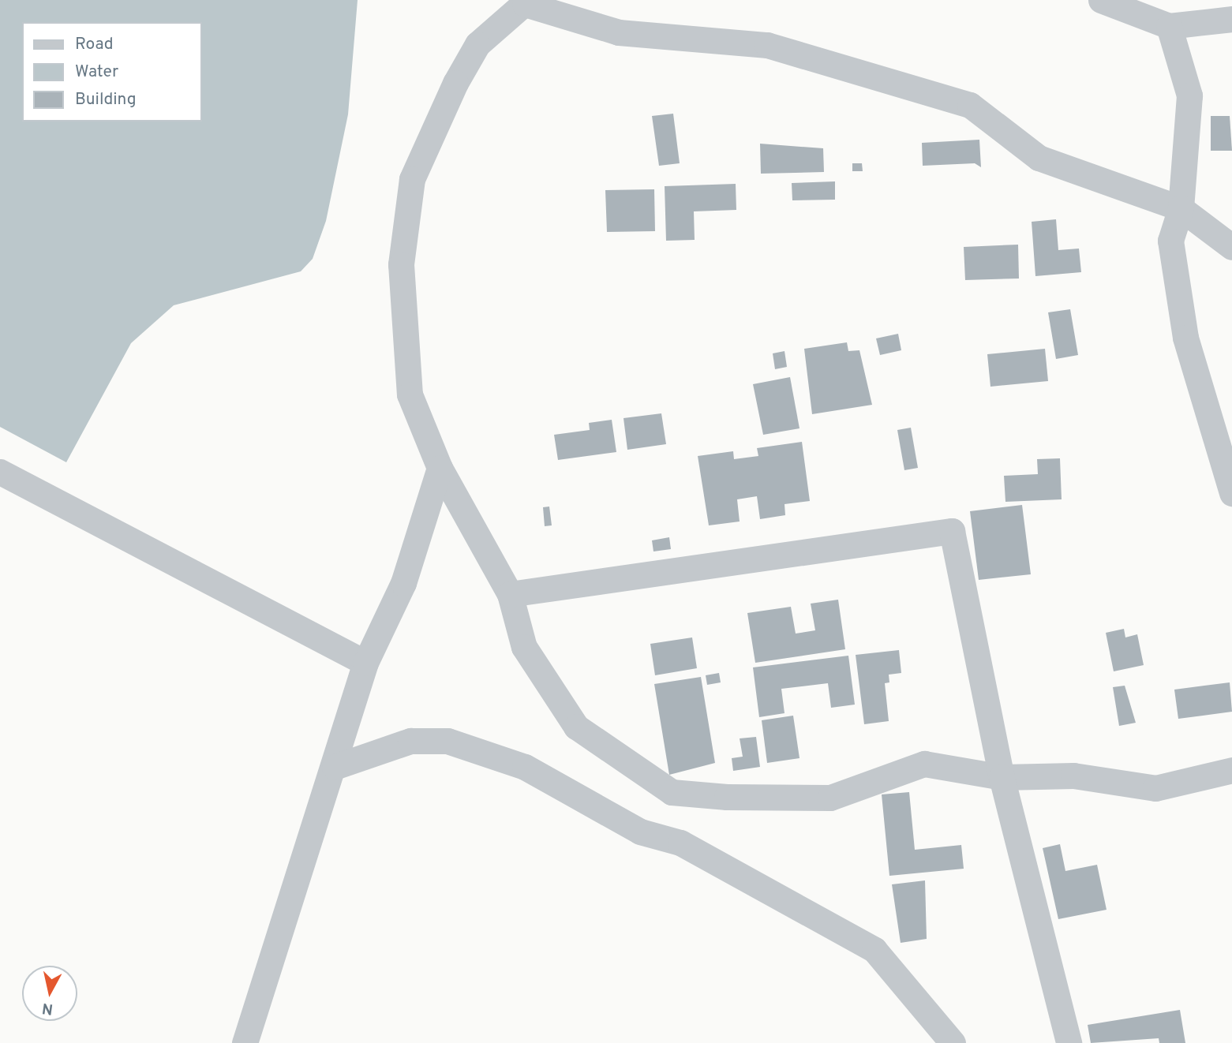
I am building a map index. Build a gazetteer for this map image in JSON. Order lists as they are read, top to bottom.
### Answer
{
  "legend": ["Road", "Water", "Building"],
  "north": "bottom"
}
